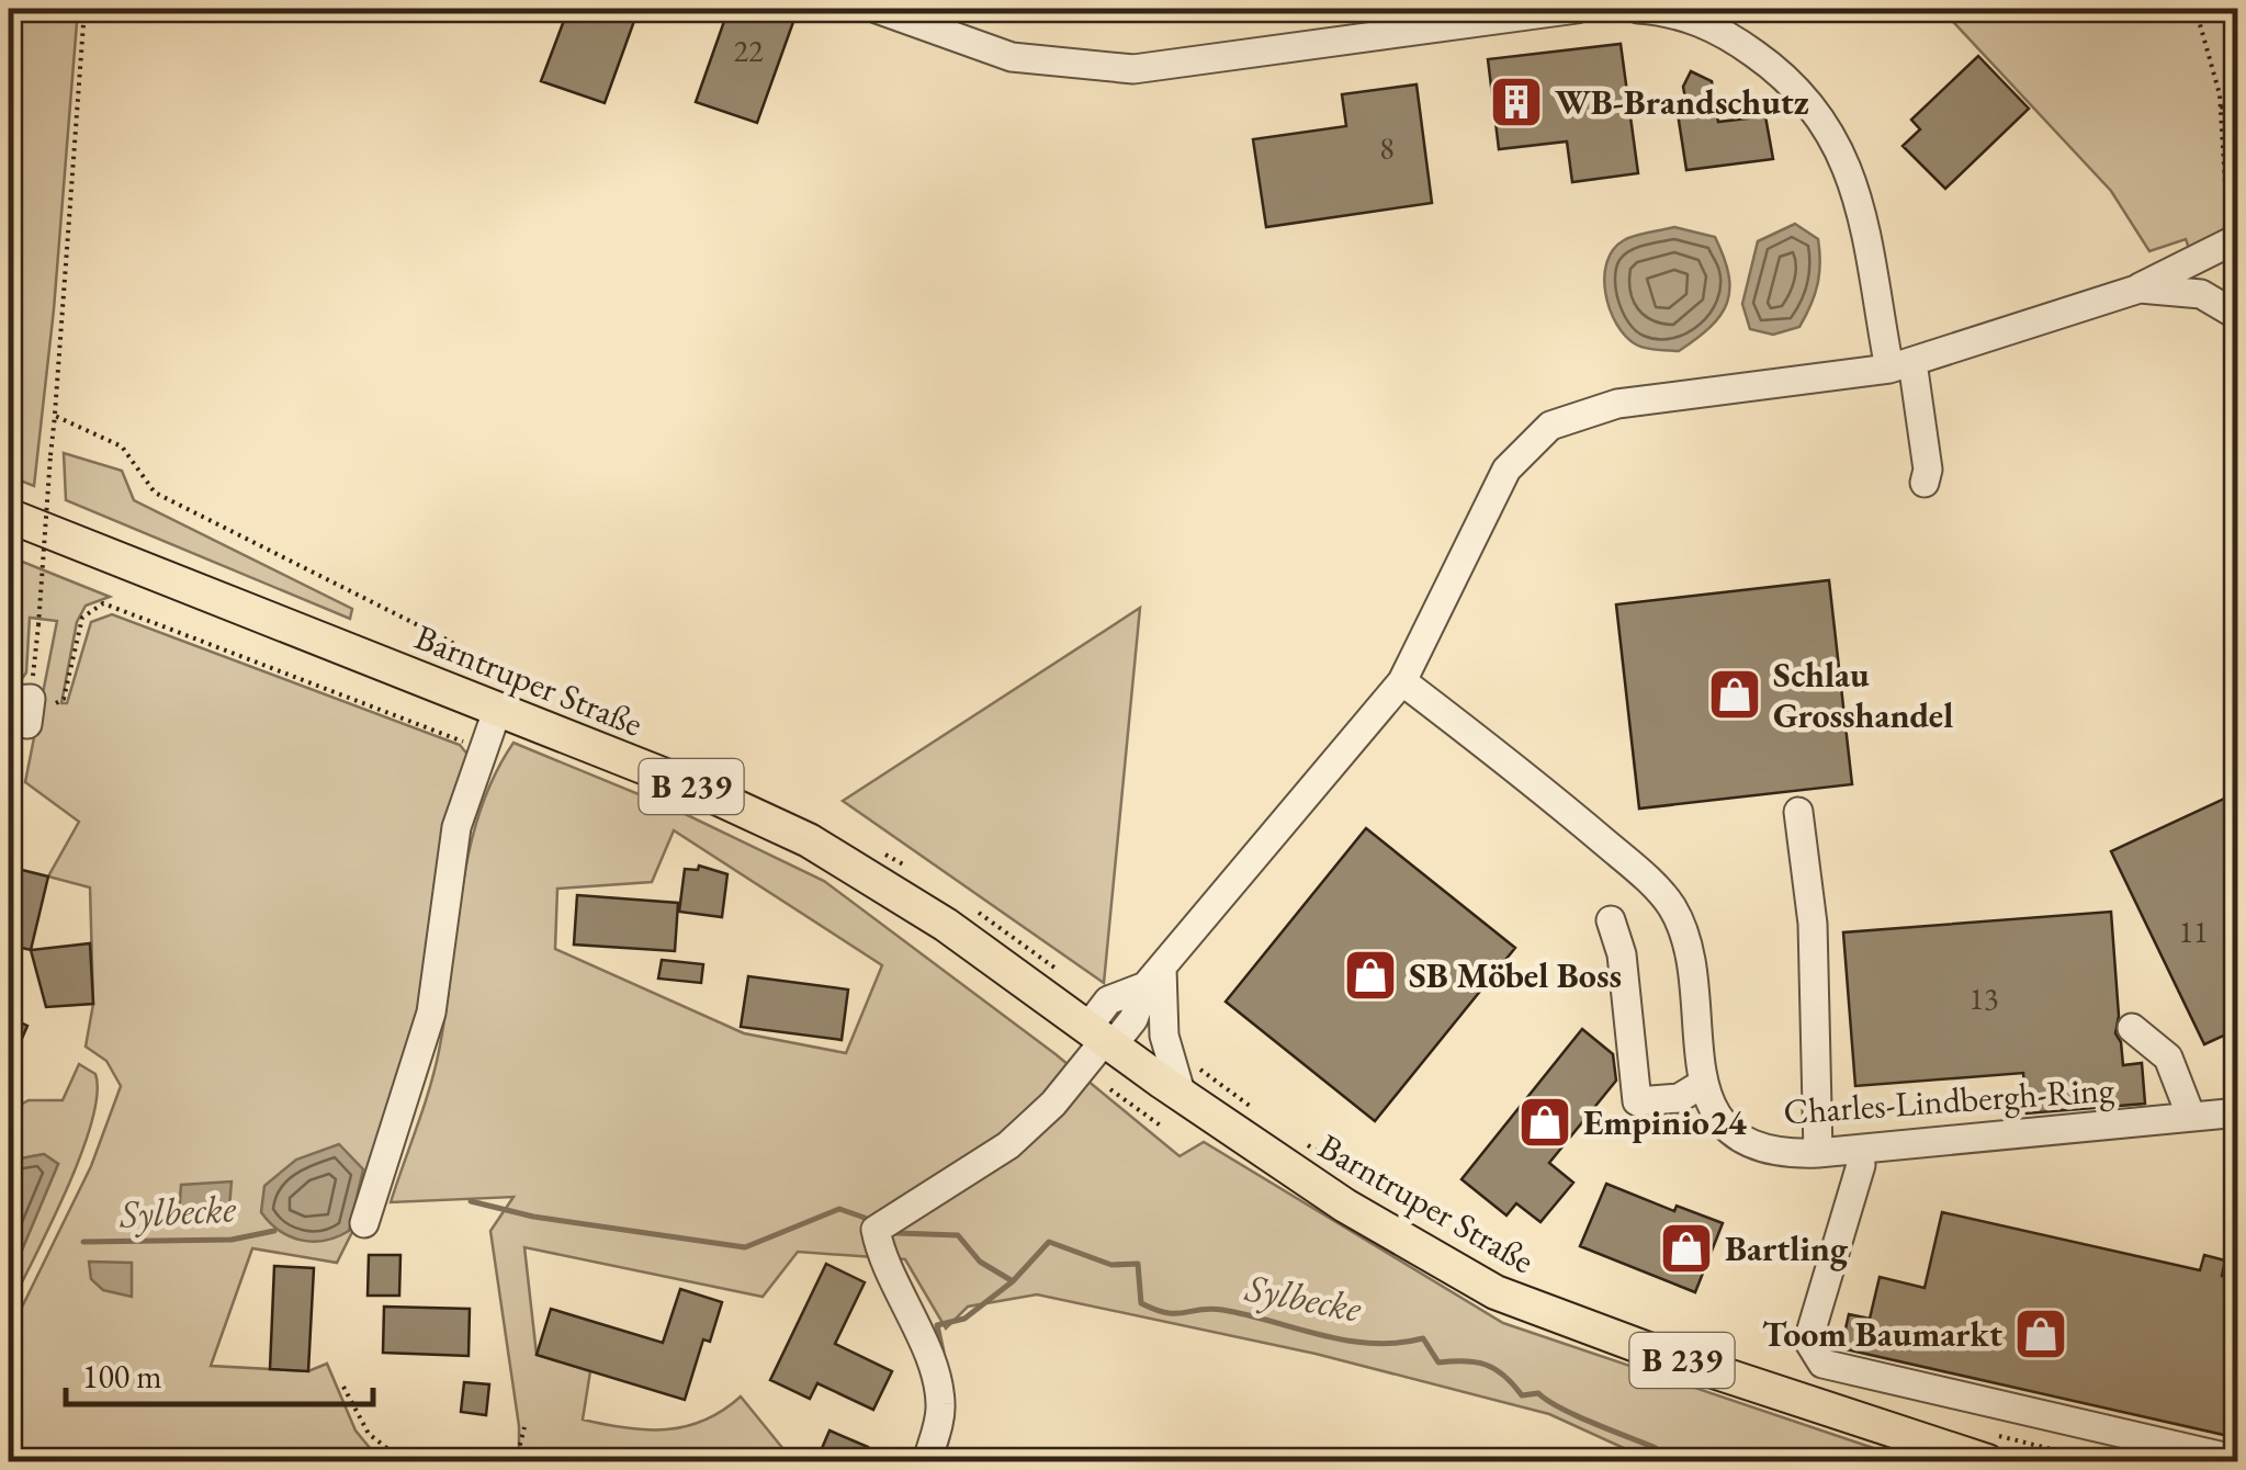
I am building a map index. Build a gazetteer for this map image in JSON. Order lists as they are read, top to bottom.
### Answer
{
  "streets": {
    "main road": ["Barntruper Straße", "B 239"],
    "street": ["Charles-Lindbergh-Ring"]
  },
  "water": ["Sylbecke"],
  "places": {
    "building": ["WB-Brandschutz"],
    "shop": [
      "Schlau Grosshandel",
      "SB Möbel Boss",
      "Empinio24",
      "Bartling",
      "Toom Baumarkt"
    ]
  },
  "house_numbers": [
    "22",
    "8",
    "11",
    "13"
  ],
  "scale_bar": "100 m"
}
